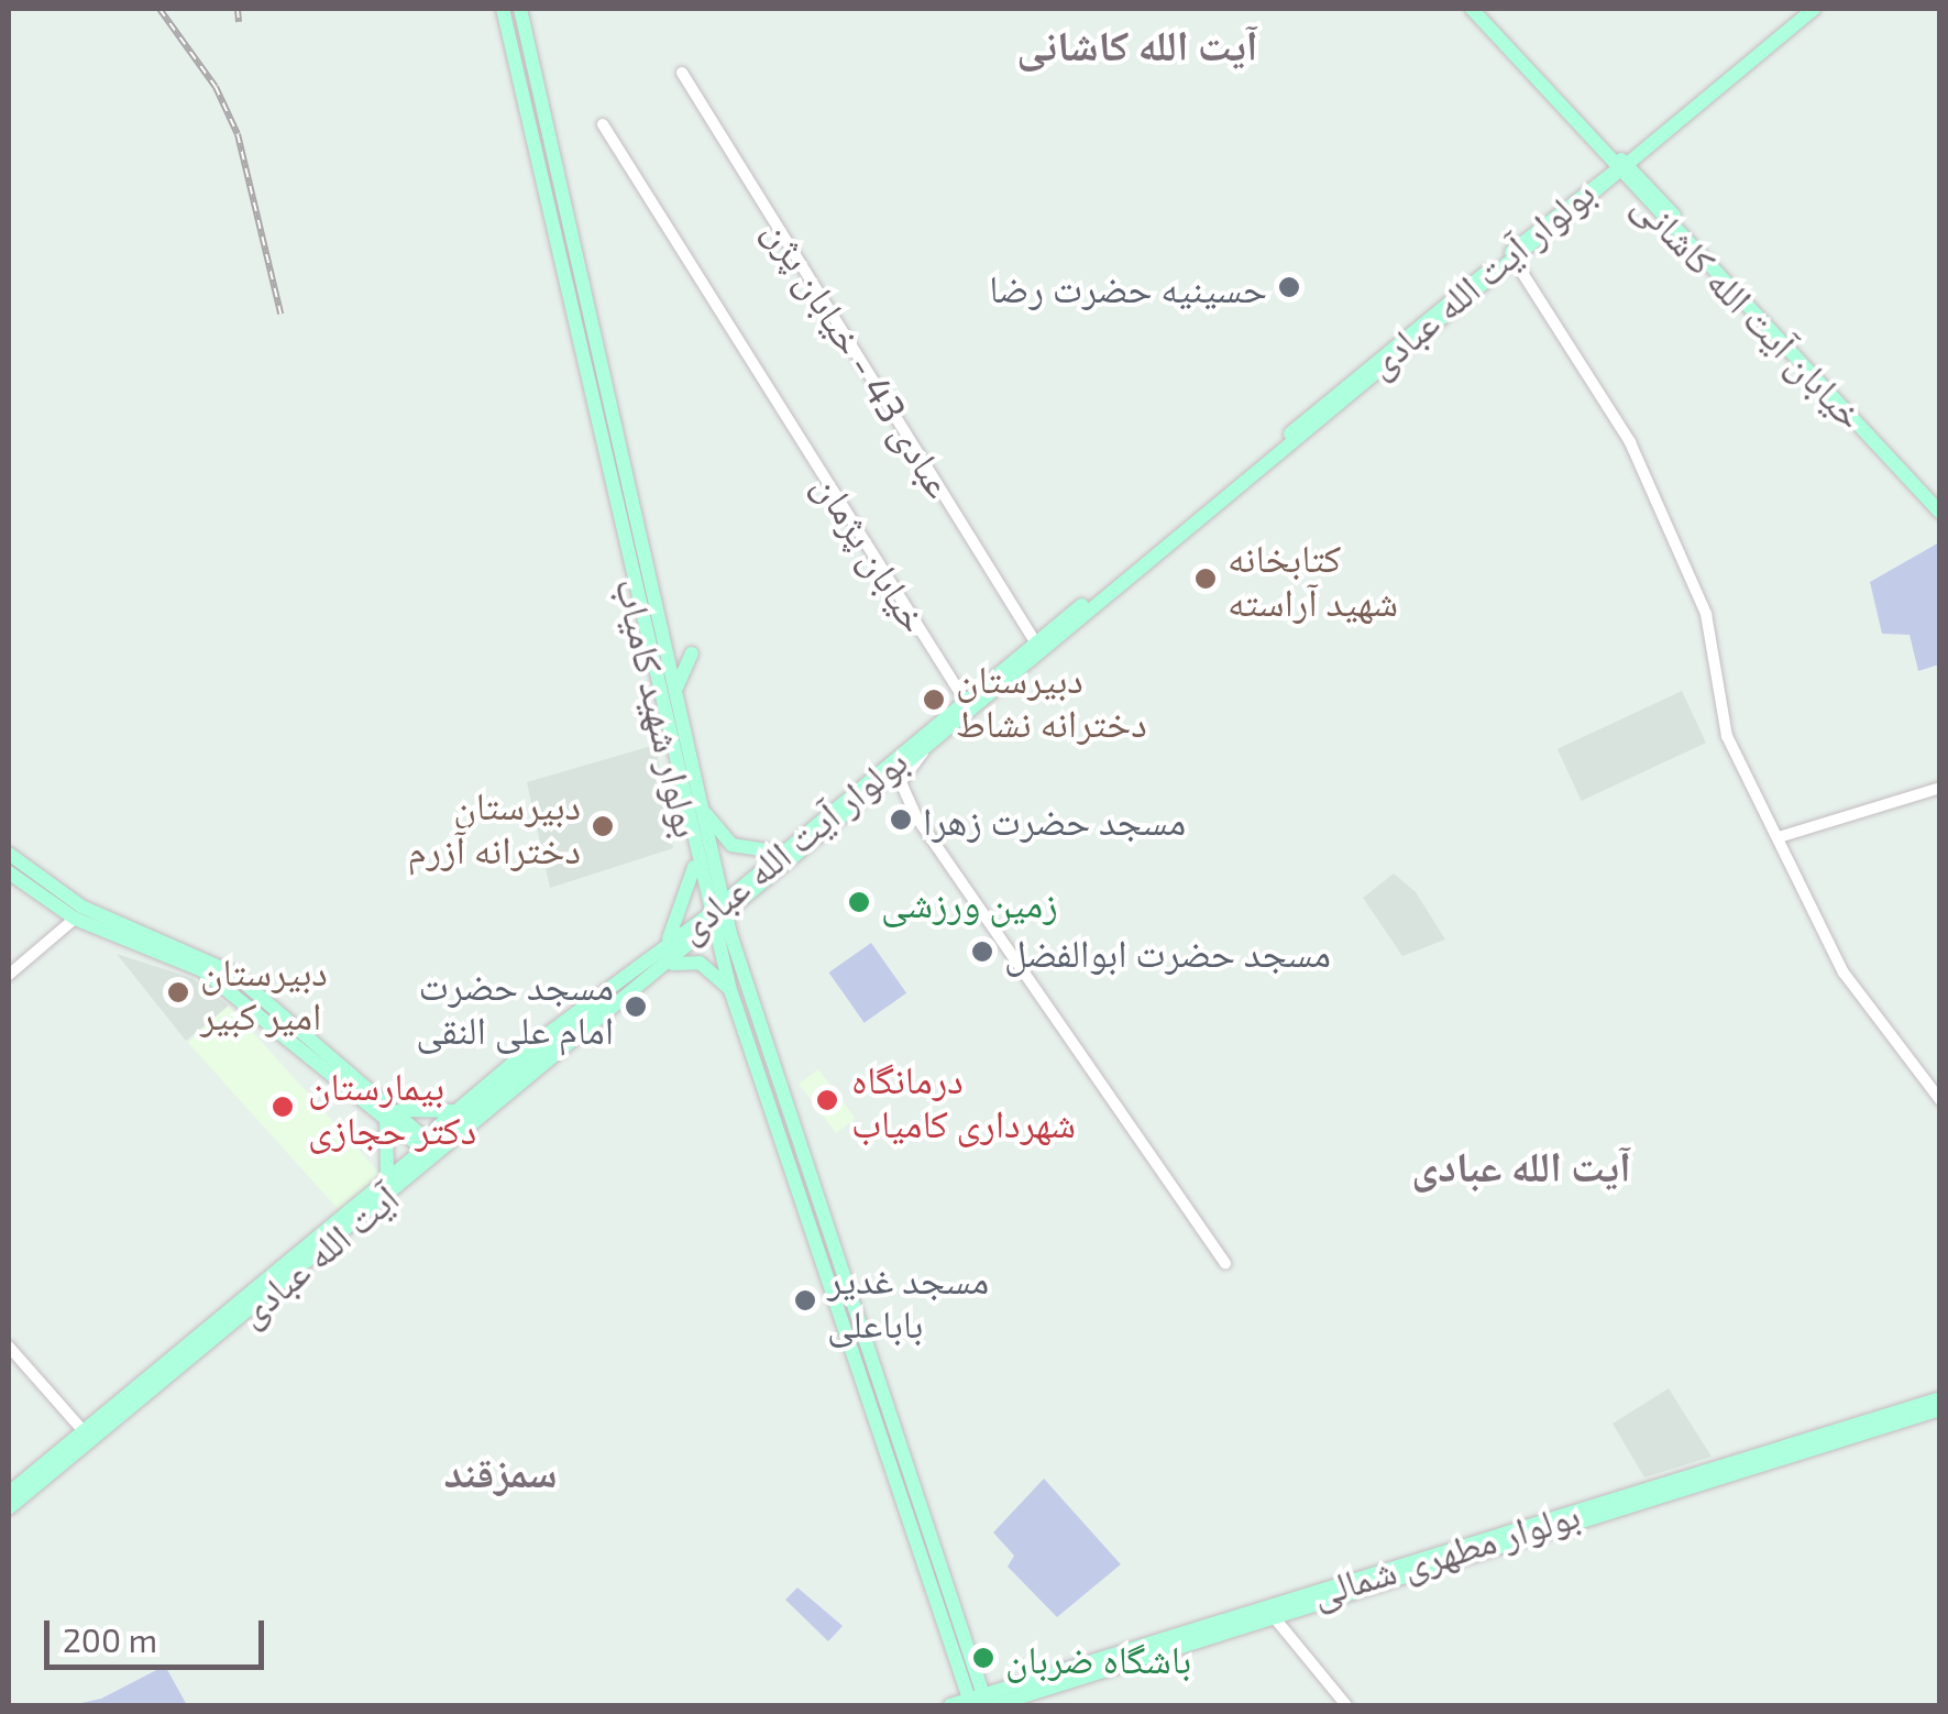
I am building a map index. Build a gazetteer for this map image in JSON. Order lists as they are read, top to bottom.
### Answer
{
  "streets": {
    "main road": [
      "بولوار آیت الله عبادی",
      "خیابان آیت الله کاشانی",
      "بولوار شهید کامیاب",
      "آیت الله عبادی",
      "بولوار مطهری شمالی"
    ],
    "street": ["عبادی 43 - خیابان پژن", "خیابان پژمان"]
  },
  "crossings": [
    ["بولوار آیت الله عبادی", "خیابان آیت الله کاشانی"],
    ["بولوار آیت الله عبادی", "عبادی 43 - خیابان پژن"],
    ["بولوار آیت الله عبادی", "خیابان پژمان"],
    ["بولوار آیت الله عبادی", "بولوار شهید کامیاب"],
    ["بولوار آیت الله عبادی", "آیت الله عبادی"],
    ["بولوار شهید کامیاب", "آیت الله عبادی"],
    ["بولوار شهید کامیاب", "بولوار مطهری شمالی"]
  ],
  "districts": ["آیت الله کاشانی", "آیت الله عبادی", "سمزقند"],
  "places": [
    "حسینیه حضرت رضا",
    "کتابخانه شهید آراسته",
    "دبیرستان دخترانه نشاط",
    "مسجد حضرت زهرا",
    "دبیرستان دخترانه آزرم",
    "زمین ورزشی",
    "مسجد حضرت ابوالفضل",
    "دبیرستان امیر کبیر",
    "مسجد حضرت امام علی النقی",
    "درمانگاه شهرداری کامیاب",
    "بیمارستان دکتر حجازی",
    "مسجد غدیر باباعلی",
    "باشگاه ضربان"
  ],
  "scale_bar": "200 m"
}
